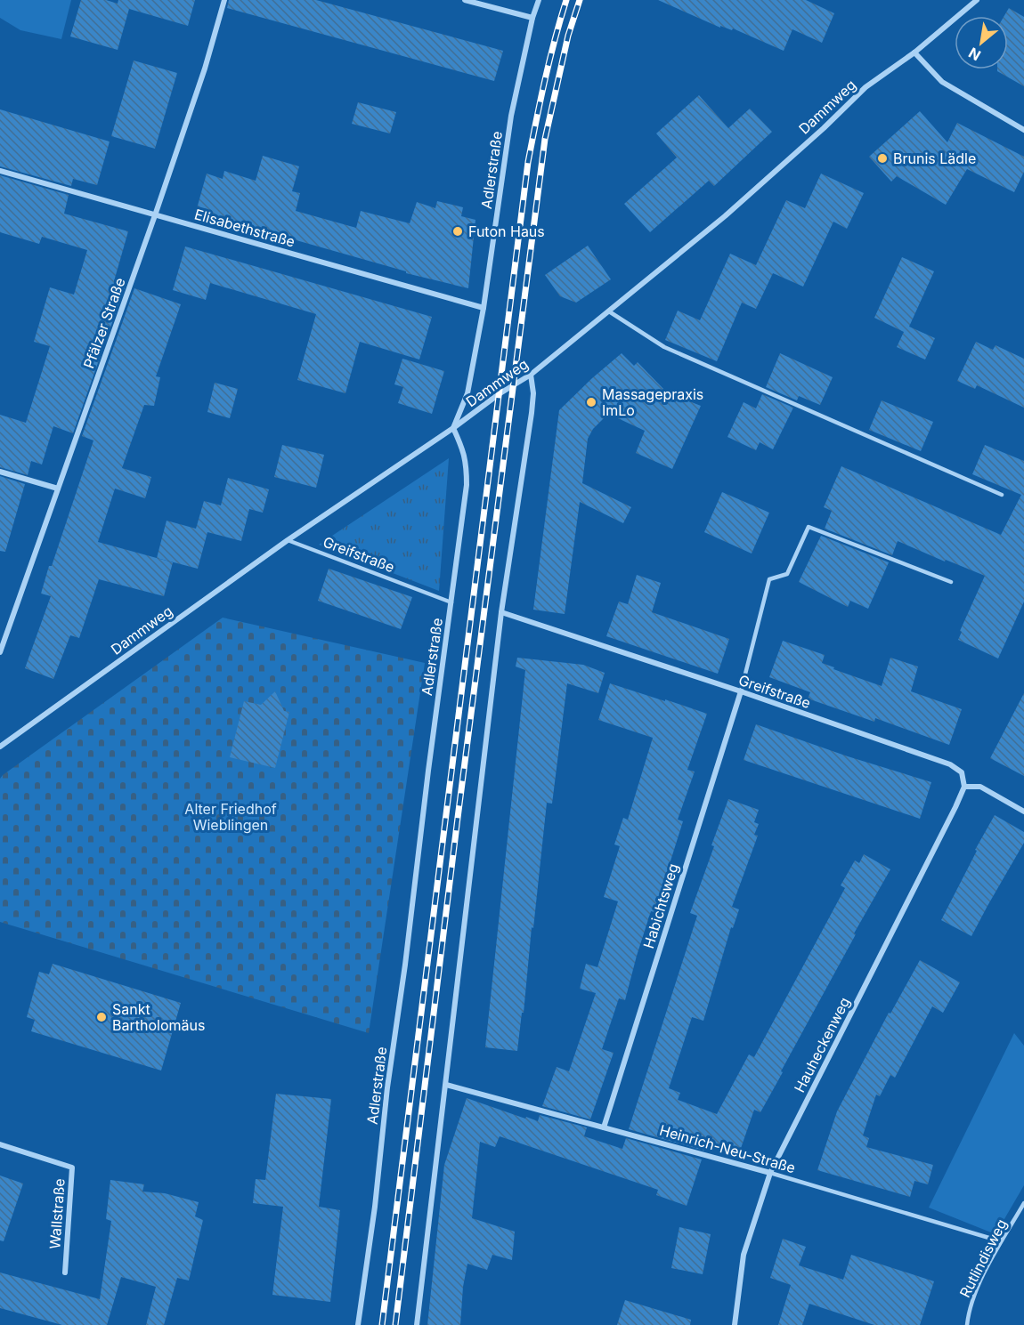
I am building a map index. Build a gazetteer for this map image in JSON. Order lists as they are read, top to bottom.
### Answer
{
  "streets": {
    "street": [
      "Dammweg",
      "Adlerstraße",
      "Elisabethstraße",
      "Pfälzer Straße",
      "Greifstraße",
      "Habichtsweg",
      "Hauheckenweg",
      "Heinrich-Neu-Straße",
      "Wallstraße"
    ],
    "lane": ["Rutlindisweg"]
  },
  "crossings": [
    ["Dammweg", "Adlerstraße"],
    ["Dammweg", "Greifstraße"],
    ["Adlerstraße", "Elisabethstraße"],
    ["Adlerstraße", "Greifstraße"],
    ["Elisabethstraße", "Pfälzer Straße"],
    ["Greifstraße", "Habichtsweg"],
    ["Greifstraße", "Hauheckenweg"],
    ["Habichtsweg", "Heinrich-Neu-Straße"],
    ["Hauheckenweg", "Heinrich-Neu-Straße"],
    ["Heinrich-Neu-Straße", "Rutlindisweg"]
  ],
  "parks": ["Alter Friedhof Wieblingen"],
  "places": [
    "Brunis Lädle",
    "Futon Haus",
    "Massagepraxis ImLo",
    "Sankt Bartholomäus"
  ],
  "north": "bottom left"
}
